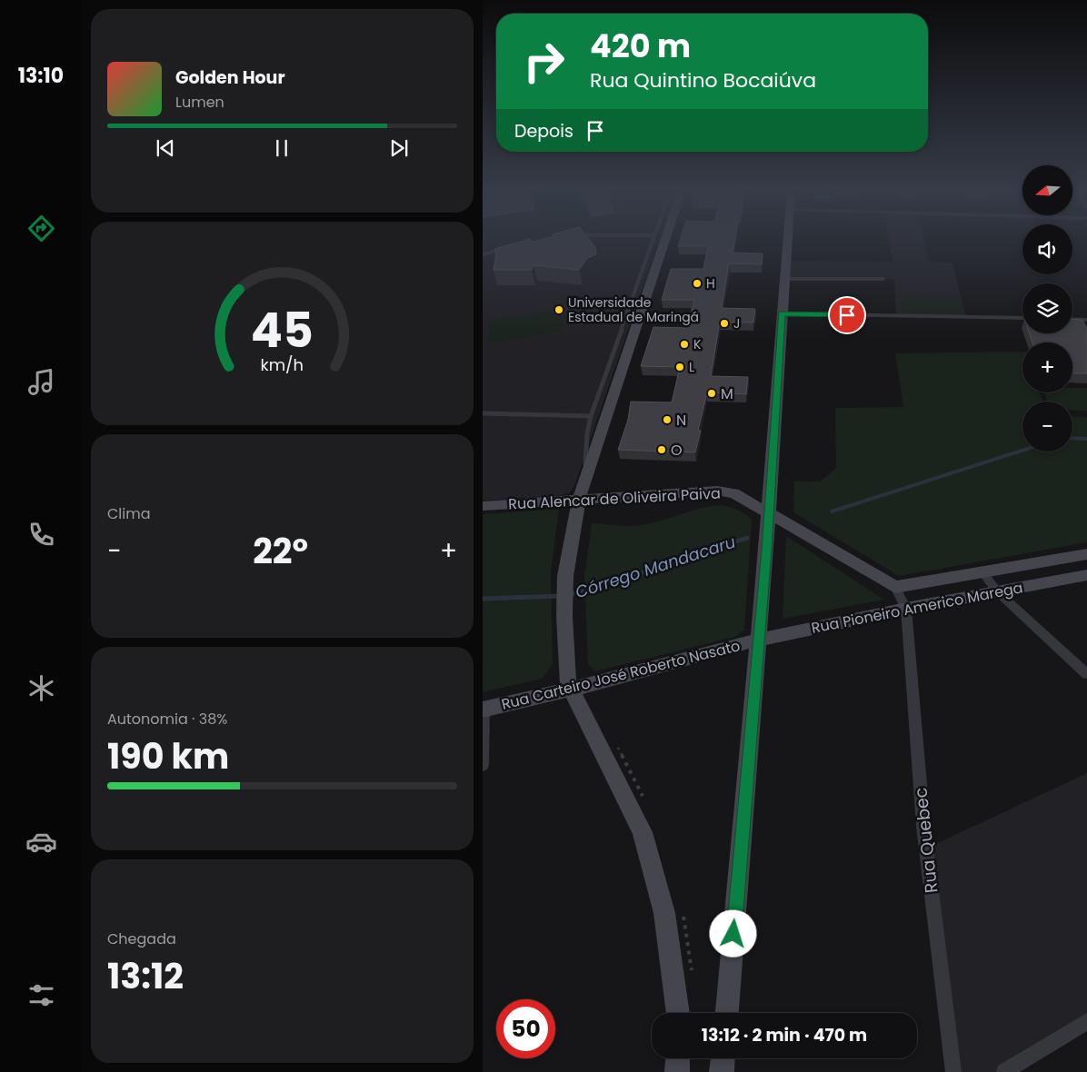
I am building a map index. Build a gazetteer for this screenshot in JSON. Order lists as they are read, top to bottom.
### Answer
{
  "streets": {
    "main road": ["Rua Alencar de Oliveira Paiva", "Rua Pioneiro Americo Marega", "Rua Carteiro José Roberto Nasato"],
    "street": ["Rua Quebec"]
  },
  "crossings": [
    ["Rua Pioneiro Americo Marega", "Rua Carteiro José Roberto Nasato"],
    ["Rua Pioneiro Americo Marega", "Rua Quebec"]
  ],
  "water": ["Córrego Mandacaru"],
  "places": [
    "H",
    "Universidade Estadual de Maringá",
    "J",
    "K",
    "L",
    "M",
    "N",
    "O"
  ],
  "north": "left",
  "page": {
    "tabs": "13:10",
    "turn": ["420 m", "Rua Quintino Bocaiúva"],
    "song": ["Golden Hour", "Lumen"],
    "then": "Depois",
    "map_buttons": ["+", "−"],
    "tile": [
      "Clima",
      ["Autonomia · 38%", "190 km"],
      ["Chegada", "13:12"]
    ],
    "heat": ["−", "22°", "+"],
    "limit": "50",
    "trip": "13:12 · 2 min · 470 m",
    "gauge": ["45", "km/h"]
  }
}
